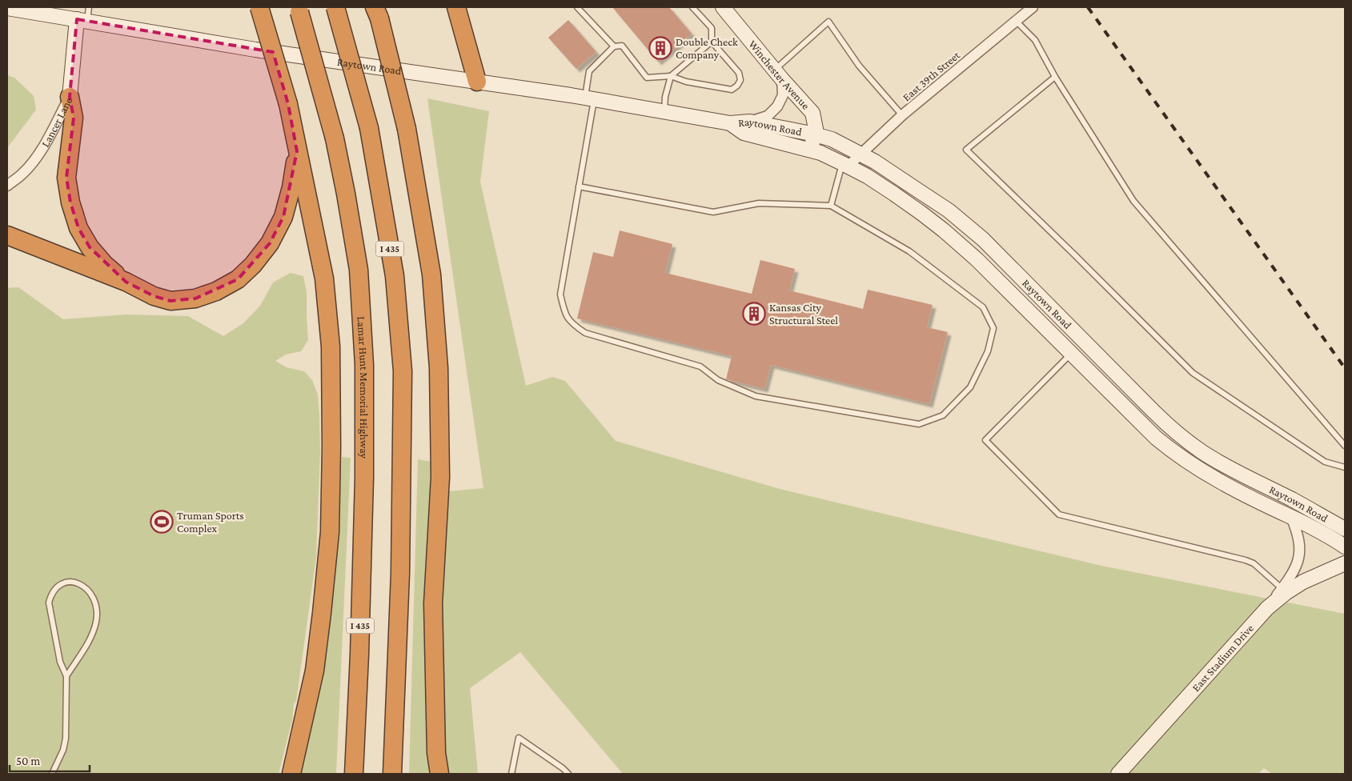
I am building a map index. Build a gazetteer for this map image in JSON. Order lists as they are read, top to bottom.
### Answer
{
  "streets": {
    "highway": ["I 435", "Lamar Hunt Memorial Highway"],
    "main road": [
      "Raytown Road",
      "Winchester Avenue",
      "Lancer Lane",
      "East Stadium Drive"
    ],
    "street": ["East 39th Street"]
  },
  "crossings": [
    ["Raytown Road", "Winchester Avenue"],
    ["Raytown Road", "East 39th Street"],
    ["Raytown Road", "Lancer Lane"],
    ["Raytown Road", "East Stadium Drive"]
  ],
  "places": {
    "building": ["Double Check Company", "Kansas City Structural Steel"],
    "sports": ["Truman Sports Complex"]
  },
  "scale_bar": "50 m"
}
